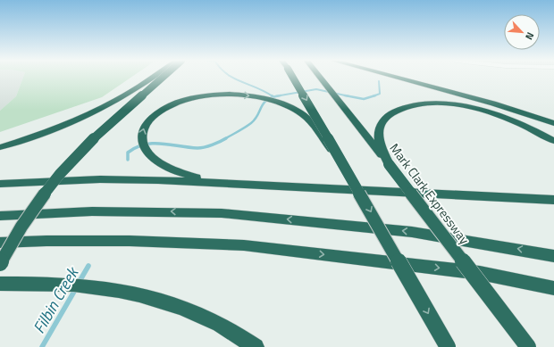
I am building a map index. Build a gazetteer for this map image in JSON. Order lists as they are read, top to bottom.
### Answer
{
  "streets": {
    "highway": ["Mark Clark Expressway"]
  },
  "water": ["Filbin Creek"],
  "north": "bottom right"
}
